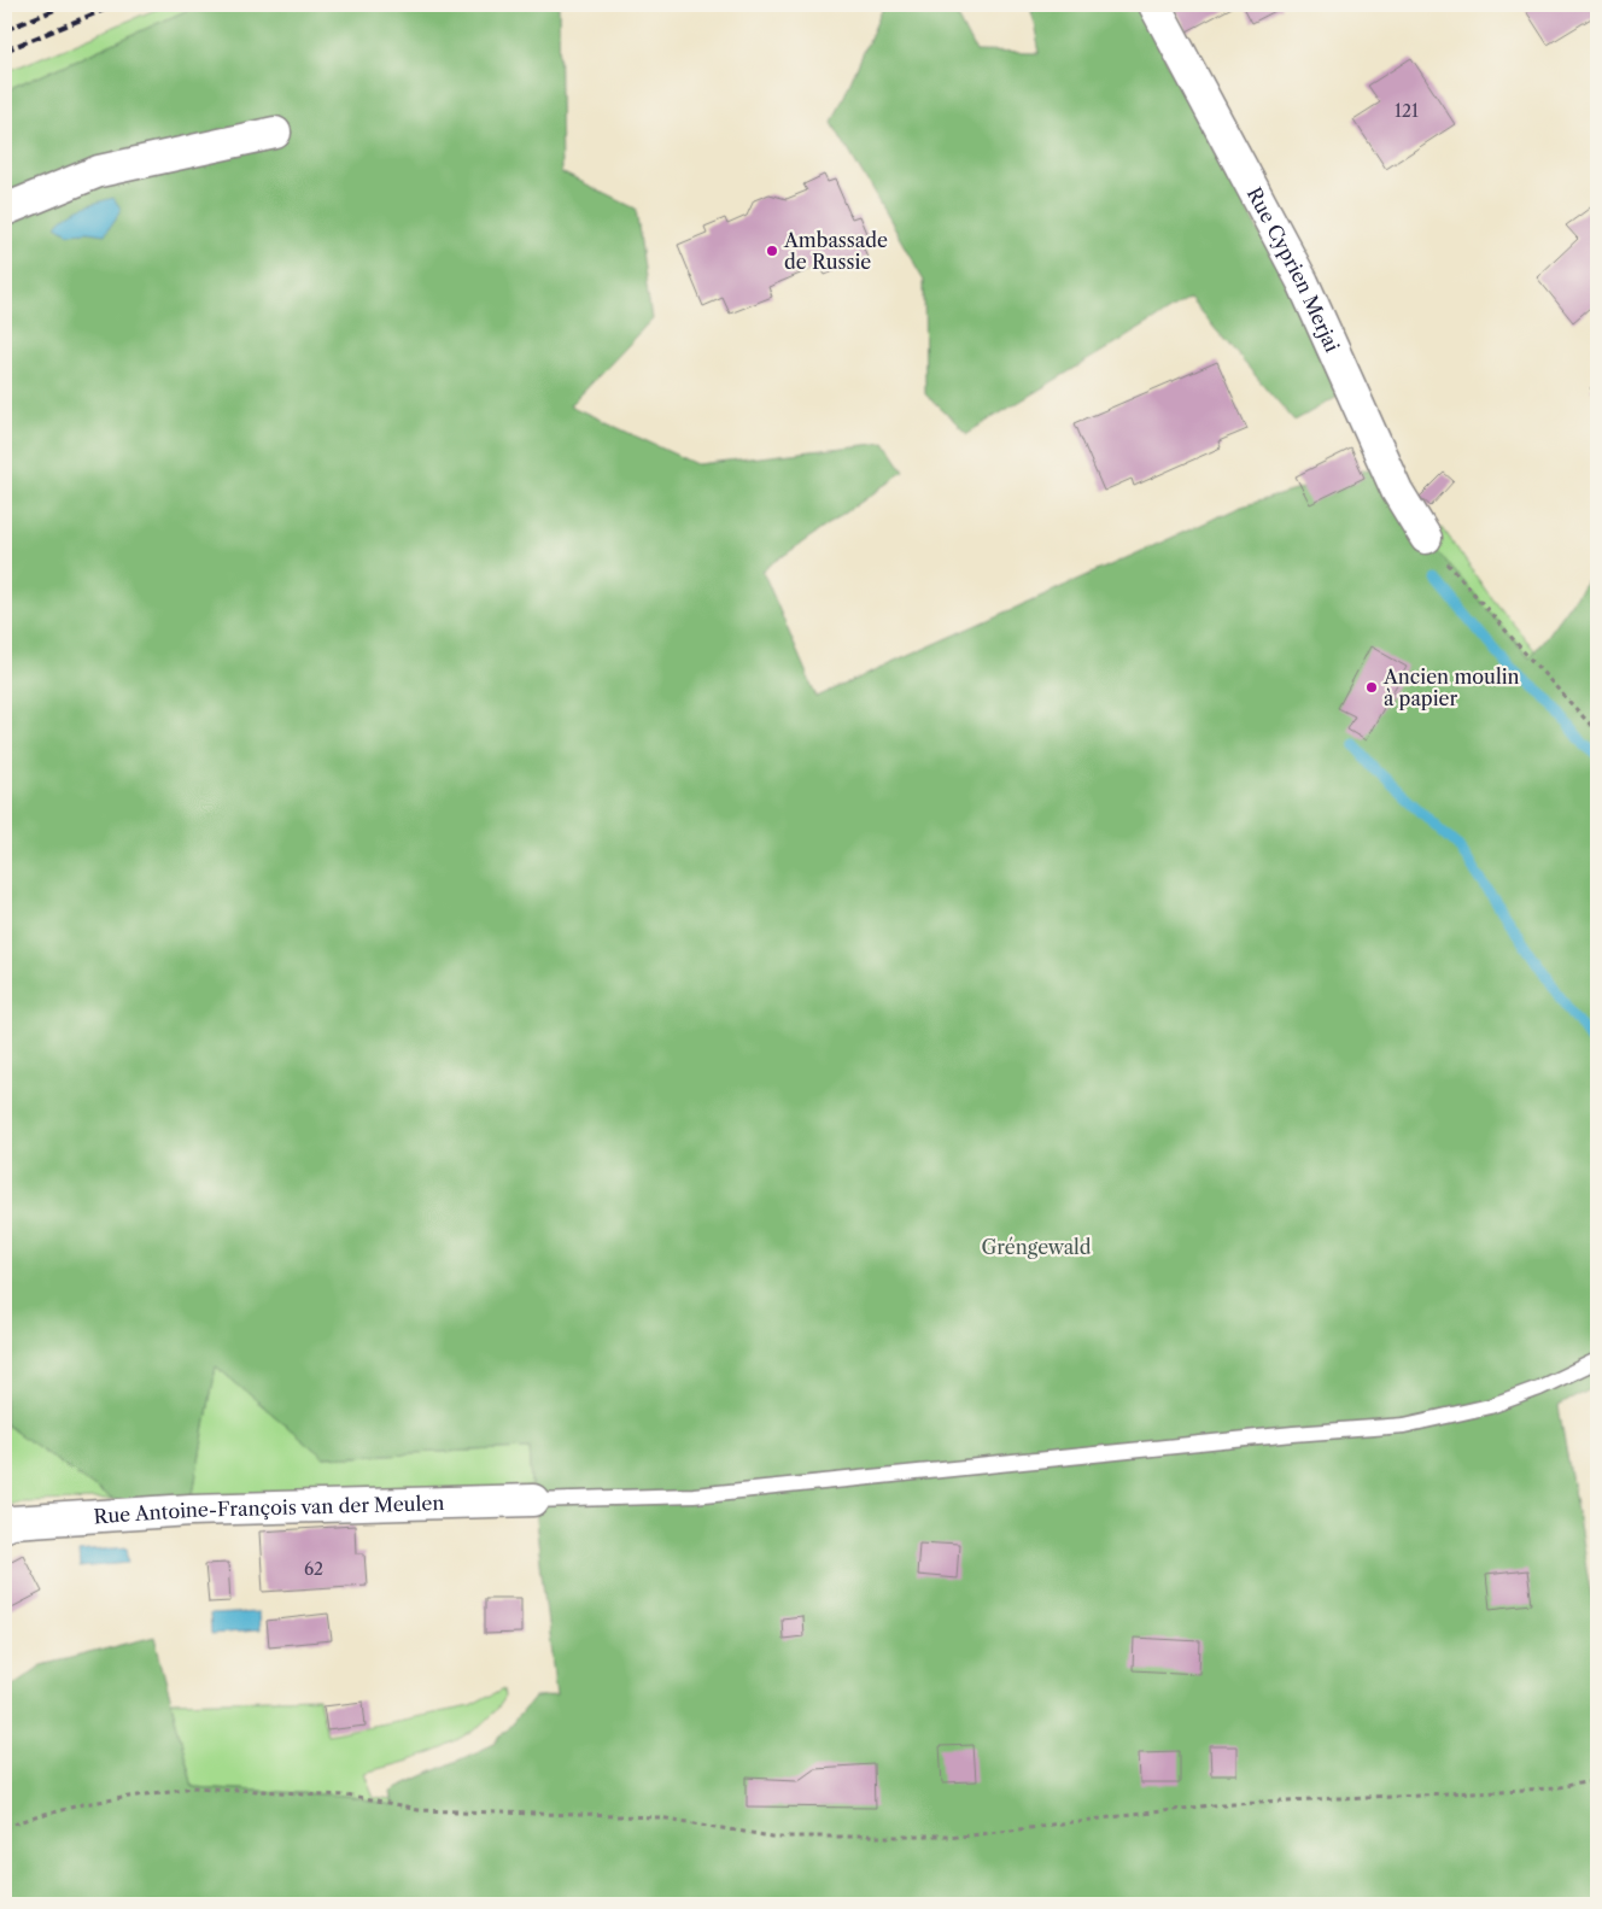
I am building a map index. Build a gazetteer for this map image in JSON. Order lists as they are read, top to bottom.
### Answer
{
  "streets": {
    "street": ["Rue Cyprien Merjai", "Rue Antoine-François van der Meulen"]
  },
  "parks": ["Gréngewald"],
  "places": ["Ambassade de Russie", "Ancien moulin à papier"],
  "house_numbers": ["121", "62"]
}
